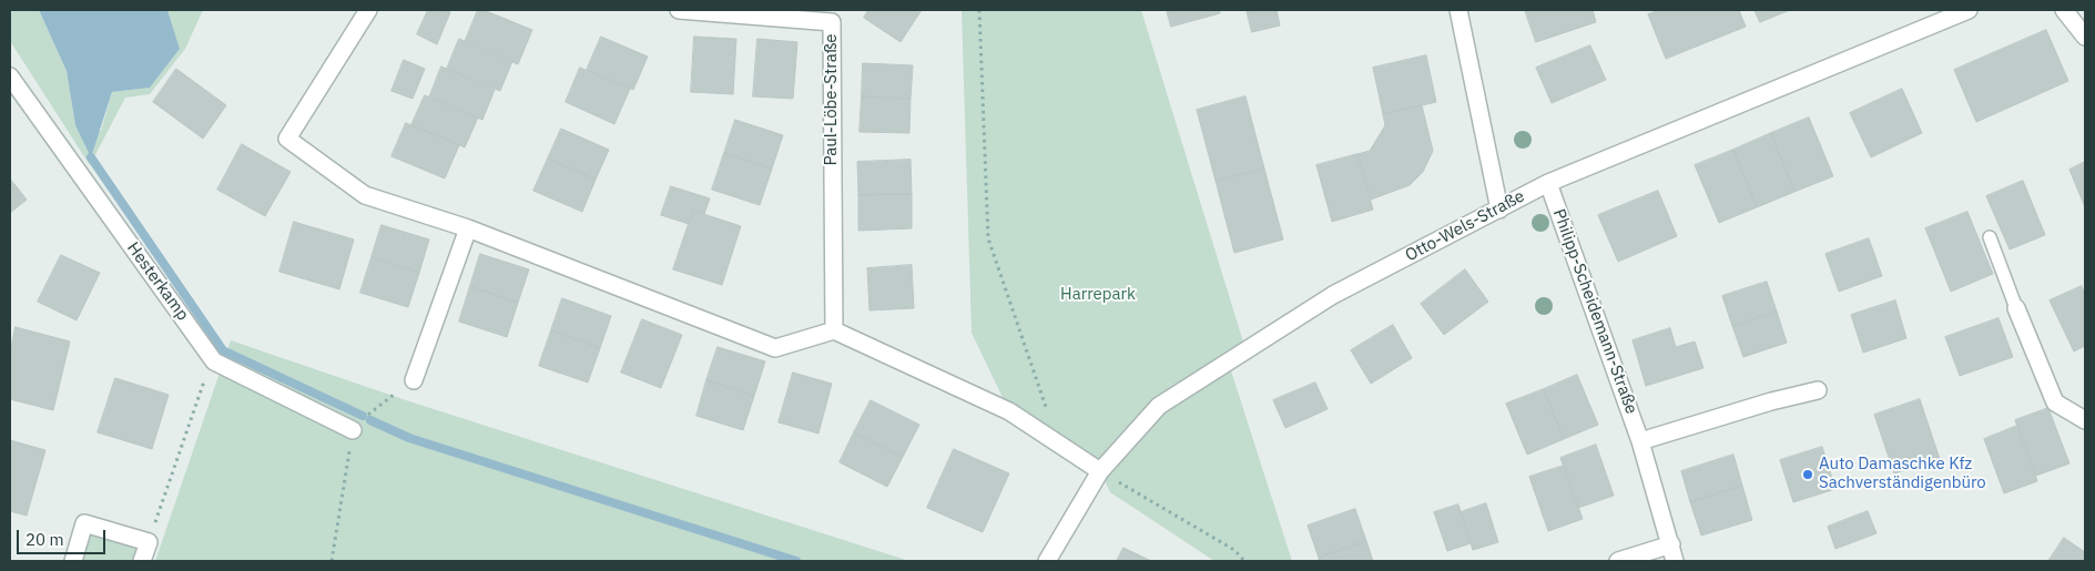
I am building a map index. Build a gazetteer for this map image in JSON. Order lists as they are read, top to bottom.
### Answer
{
  "streets": {
    "street": [
      "Paul-Löbe-Straße",
      "Otto-Wels-Straße",
      "Hesterkamp",
      "Philipp-Scheidemann-Straße"
    ]
  },
  "crossings": [
    ["Otto-Wels-Straße", "Philipp-Scheidemann-Straße"]
  ],
  "parks": ["Harrepark"],
  "places": ["Auto Damaschke Kfz Sachverständigenbüro"],
  "scale_bar": "20 m"
}
